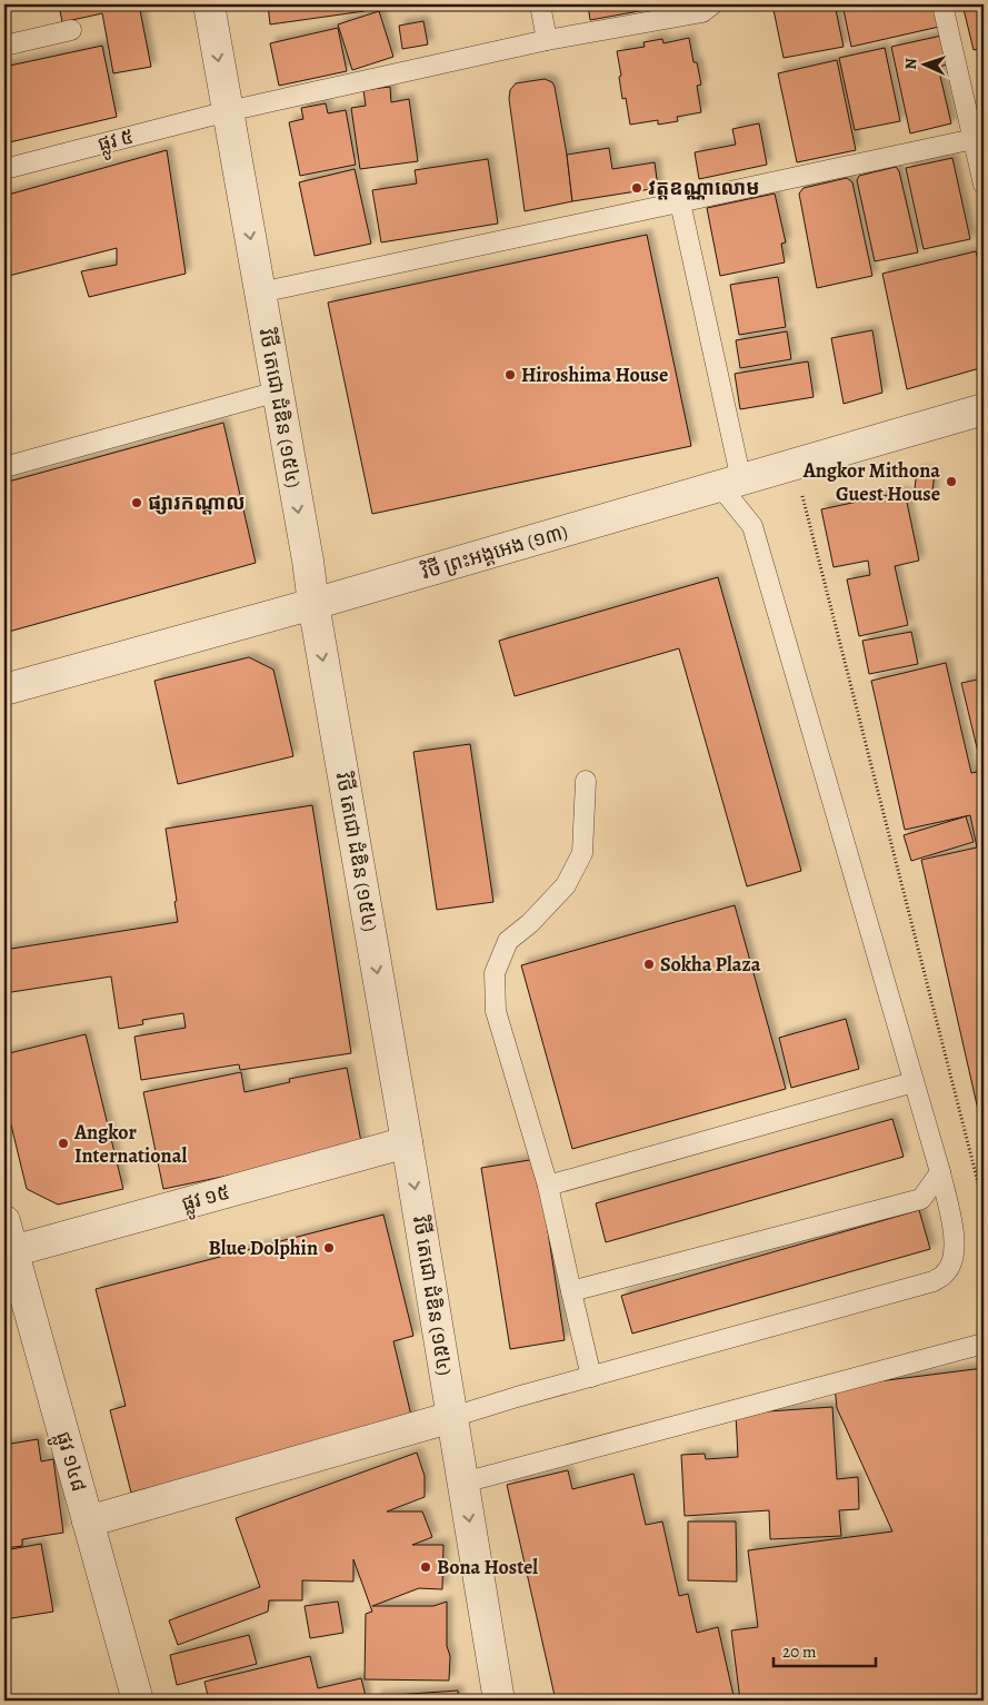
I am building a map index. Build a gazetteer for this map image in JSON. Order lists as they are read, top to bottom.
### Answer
{
  "streets": {
    "street": [
      "វិថី តេជោ ដំឌិន (១៥៤)",
      "វិថី ព្រះអង្គអេង (១៣)",
      "ផ្លូវ ១៥",
      "ផ្លូវ ១៤៨"
    ],
    "lane": ["ផ្លូវ ៥"]
  },
  "crossings": [
    ["ផ្លូវ ៥", "វិថី តេជោ ដំឌិន (១៥៤)"],
    ["វិថី តេជោ ដំឌិន (១៥៤)", "វិថី ព្រះអង្គអេង (១៣)"],
    ["វិថី តេជោ ដំឌិន (១៥៤)", "ផ្លូវ ១៥"],
    ["ផ្លូវ ១៥", "ផ្លូវ ១៤៨"]
  ],
  "one_way": ["វិថី តេជោ ដំឌិន (១៥៤)"],
  "places": [
    "វត្តឧណ្ណាលោម",
    "Hiroshima House",
    "Angkor Mithona Guest House",
    "ផ្សារកណ្ដាល",
    "Sokha Plaza",
    "Angkor International",
    "Blue Dolphin",
    "Bona Hostel"
  ],
  "scale_bar": "20 m",
  "north": "left"
}
